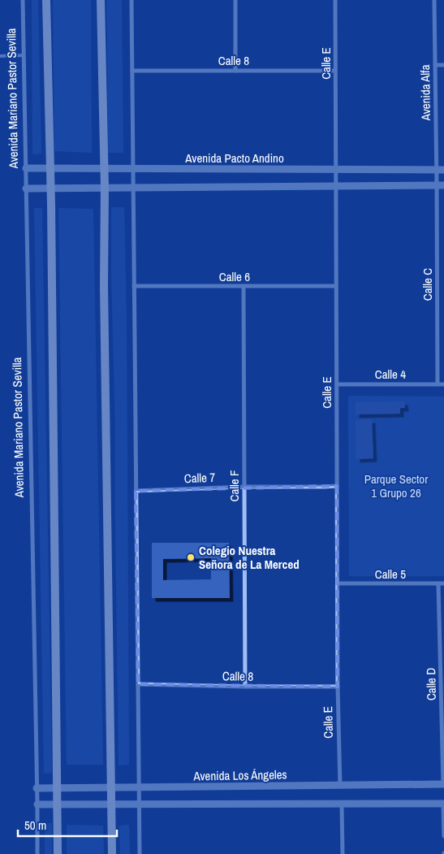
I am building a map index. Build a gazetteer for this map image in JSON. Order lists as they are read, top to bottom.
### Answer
{
  "streets": {
    "street": [
      "Calle 8",
      "Calle E",
      "Avenida Alfa",
      "Avenida Mariano Pastor Sevilla",
      "Avenida Pacto Andino",
      "Calle 6",
      "Calle C",
      "Calle 4",
      "Calle 7",
      "Calle F",
      "Calle 5",
      "Calle D",
      "Avenida Los Ángeles"
    ]
  },
  "crossings": [
    ["Calle 8", "Calle E"],
    ["Calle 8", "Calle F"],
    ["Calle E", "Avenida Pacto Andino"],
    ["Calle E", "Calle 6"],
    ["Calle E", "Calle 4"],
    ["Calle E", "Calle 7"],
    ["Calle E", "Calle 5"],
    ["Calle E", "Avenida Los Ángeles"],
    ["Avenida Alfa", "Avenida Pacto Andino"],
    ["Avenida Alfa", "Calle C"],
    ["Avenida Mariano Pastor Sevilla", "Avenida Pacto Andino"],
    ["Avenida Mariano Pastor Sevilla", "Avenida Los Ángeles"],
    ["Calle 6", "Calle F"],
    ["Calle C", "Calle 4"],
    ["Calle 7", "Calle F"],
    ["Calle 5", "Calle D"],
    ["Calle D", "Avenida Los Ángeles"]
  ],
  "parks": ["Parque Sector 1 Grupo 26"],
  "places": ["Colegio Nuestra Señora de La Merced"],
  "scale_bar": "50 m"
}
